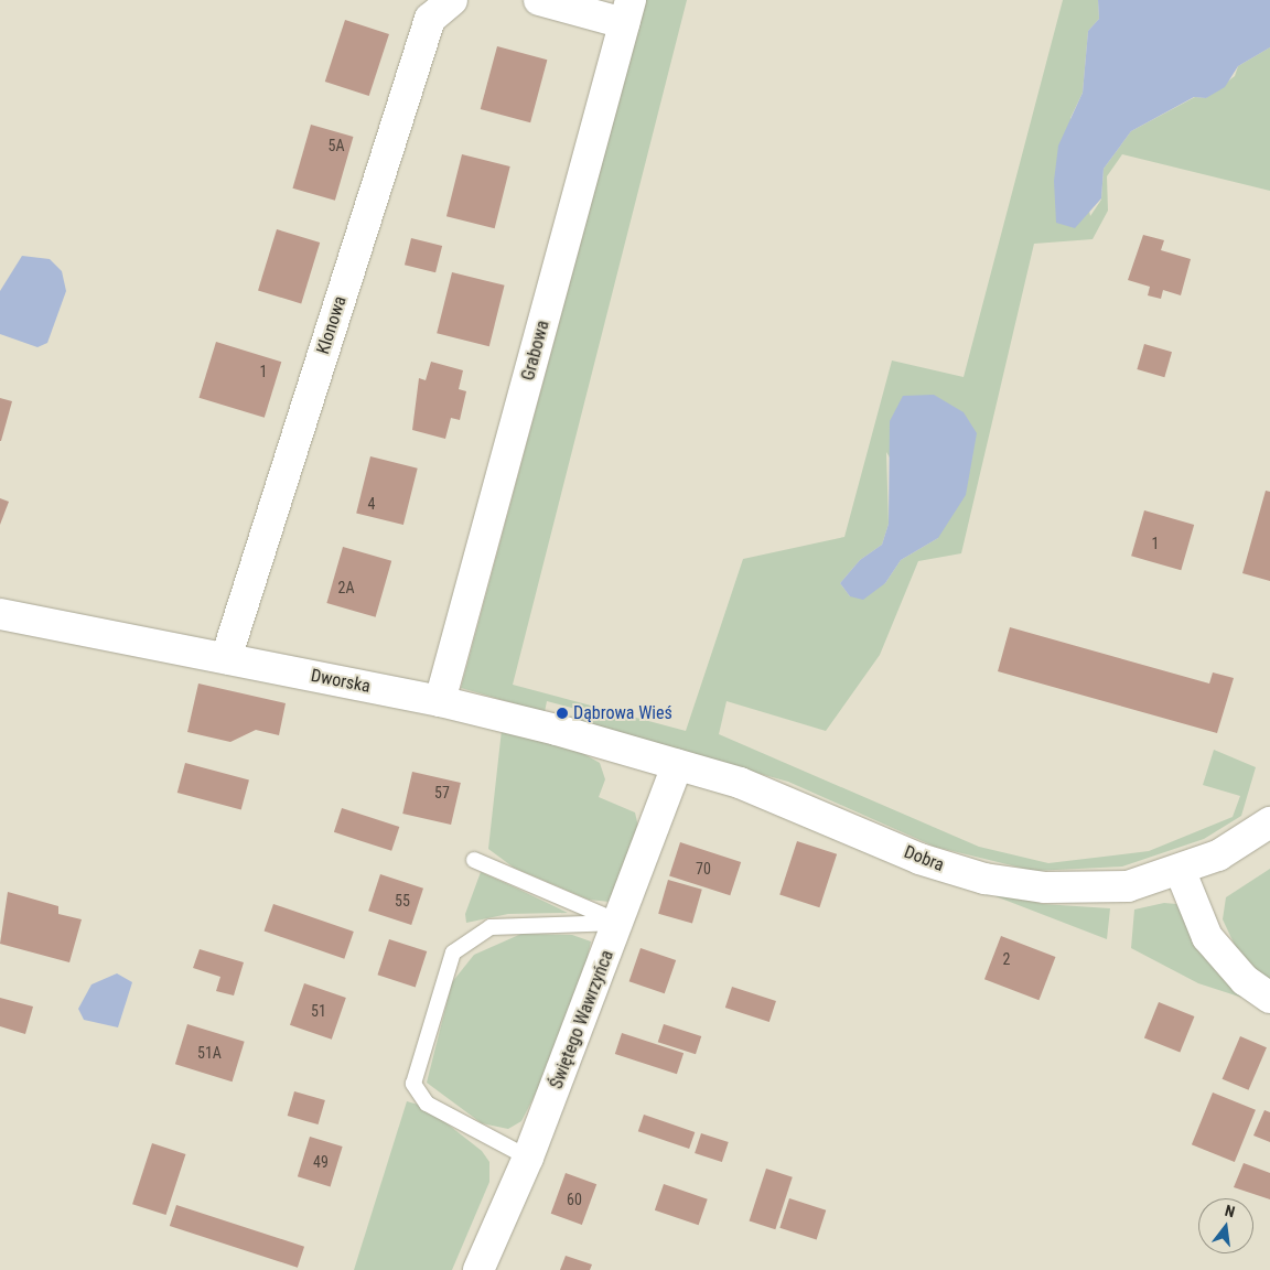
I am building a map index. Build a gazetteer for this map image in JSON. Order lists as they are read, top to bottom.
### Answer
{
  "streets": {
    "street": [
      "Klonowa",
      "Grabowa",
      "Dworska",
      "Dobra",
      "Świętego Wawrzyńca"
    ]
  },
  "crossings": [
    ["Klonowa", "Dworska"],
    ["Grabowa", "Dworska"],
    ["Dworska", "Dobra"],
    ["Dworska", "Świętego Wawrzyńca"],
    ["Dobra", "Świętego Wawrzyńca"]
  ],
  "places": ["Dąbrowa Wieś"],
  "house_numbers": [
    "5A",
    "1",
    "4",
    "1",
    "2A",
    "57",
    "70",
    "55",
    "2",
    "51",
    "51A",
    "49",
    "60"
  ],
  "north": "top"
}
